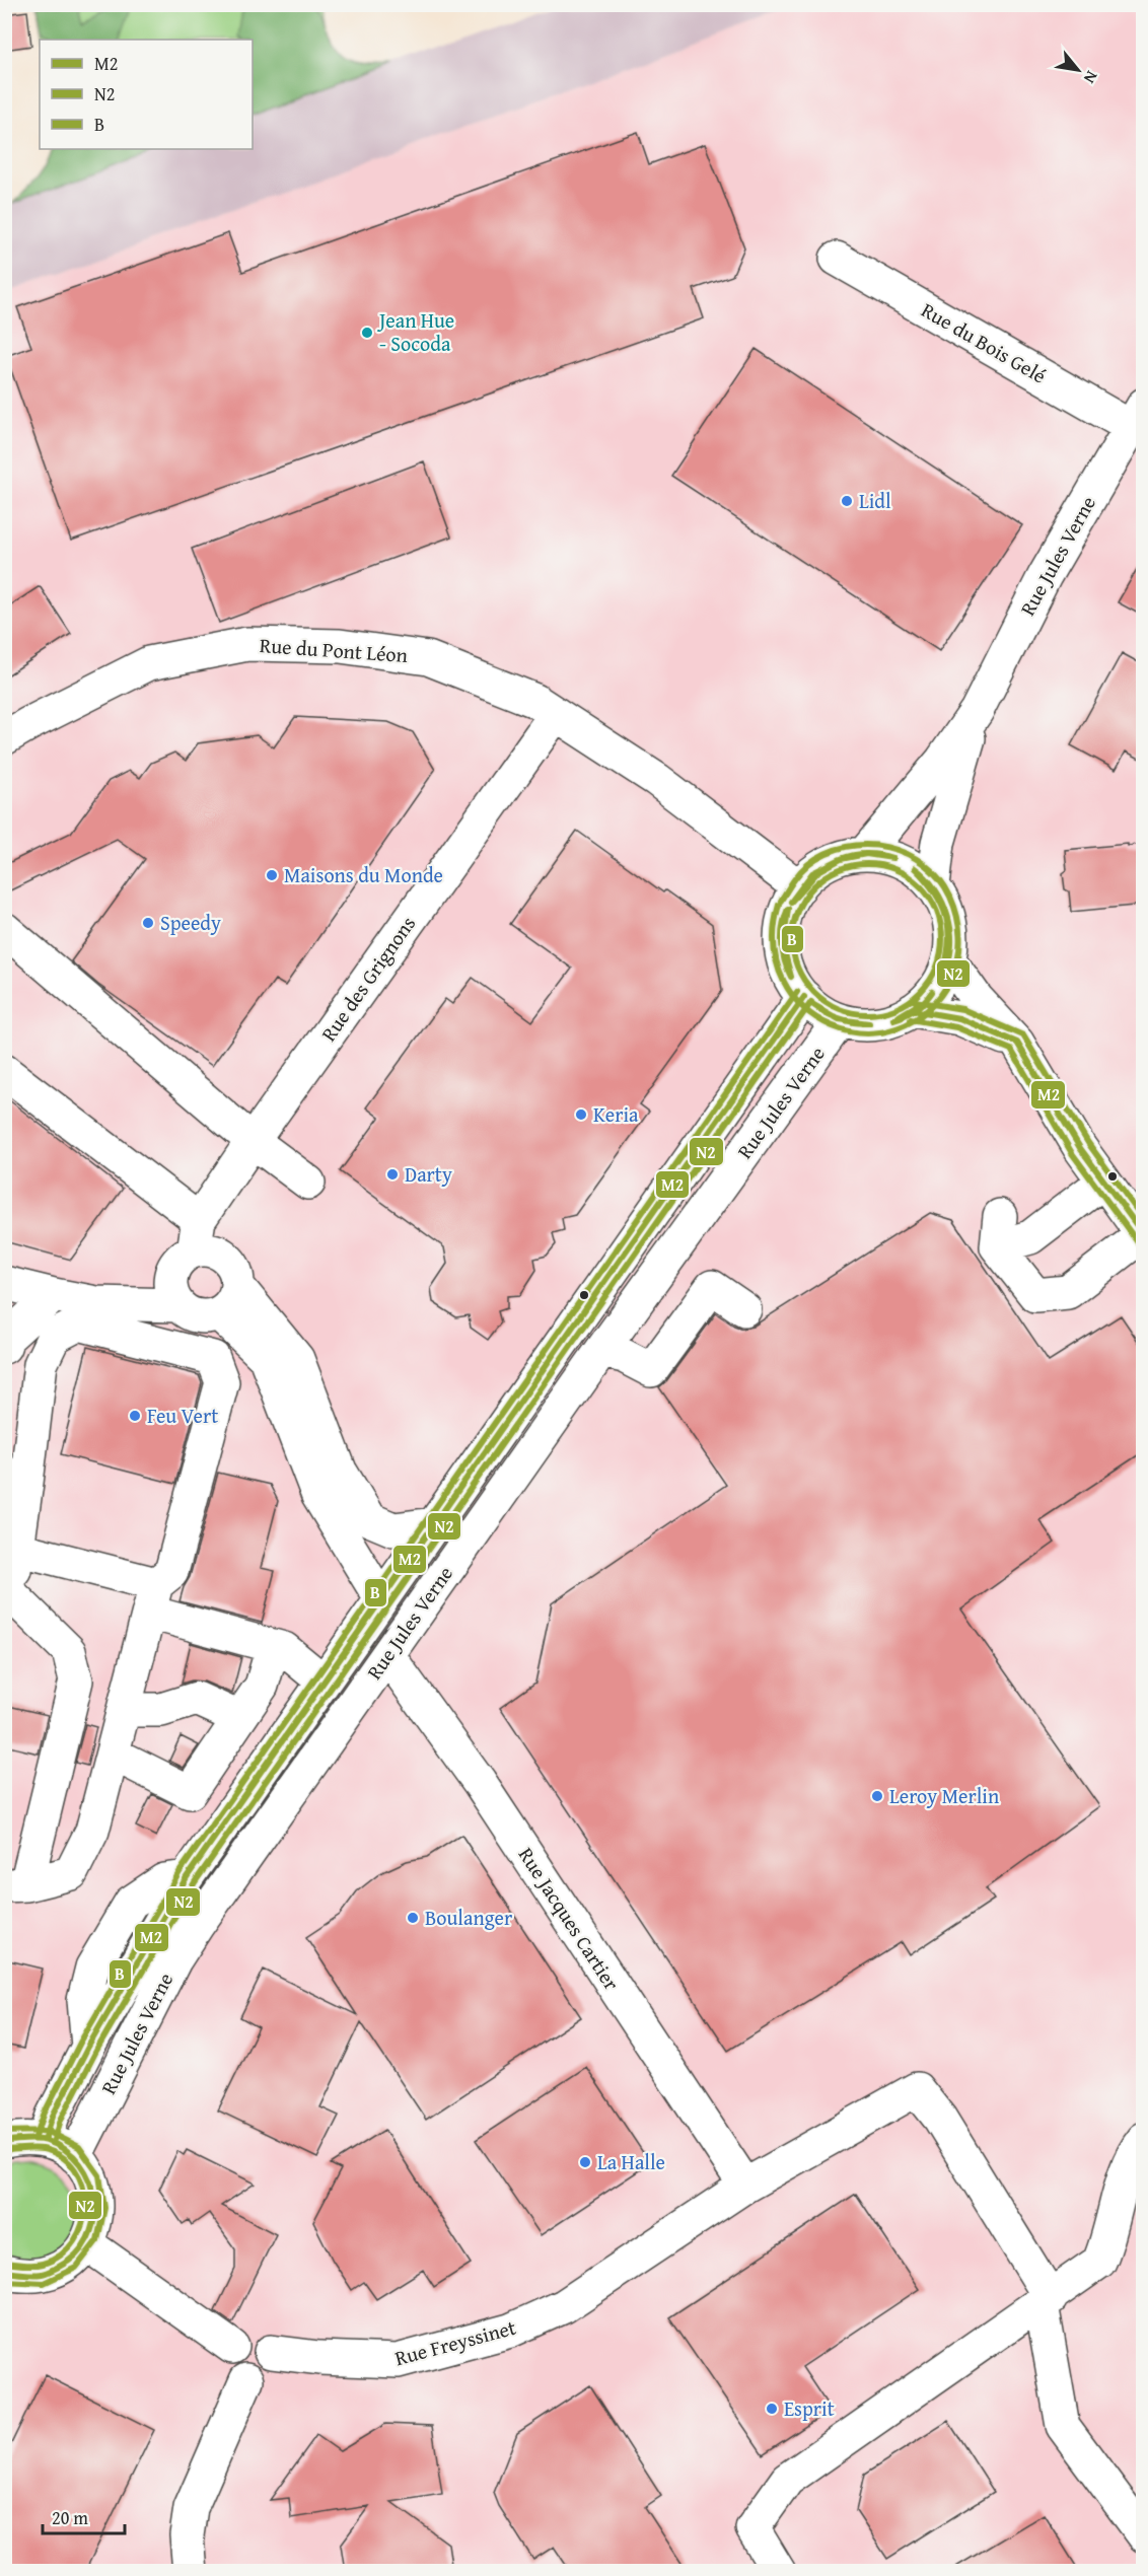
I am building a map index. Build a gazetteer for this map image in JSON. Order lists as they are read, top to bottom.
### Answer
{
  "streets": {
    "street": [
      "Rue du Bois Gelé",
      "Rue Jules Verne",
      "Rue du Pont Léon",
      "Rue des Grignons",
      "Rue Jacques Cartier",
      "Rue Freyssinet"
    ]
  },
  "crossings": [
    ["Rue du Bois Gelé", "Rue Jules Verne"],
    ["Rue Jules Verne", "Rue du Pont Léon"],
    ["Rue Jules Verne", "Rue Jacques Cartier"],
    ["Rue du Pont Léon", "Rue des Grignons"],
    ["Rue Jacques Cartier", "Rue Freyssinet"]
  ],
  "places": [
    "Jean Hue - Socoda",
    "Lidl",
    "Maisons du Monde",
    "Speedy",
    "Keria",
    "Darty",
    "Feu Vert",
    "Leroy Merlin",
    "Boulanger",
    "La Halle",
    "Esprit"
  ],
  "lines": ["transit line N2", "transit line M2", "transit line B"],
  "legend": ["M2", "N2", "B"],
  "scale_bar": "20 m",
  "north": "bottom right"
}
